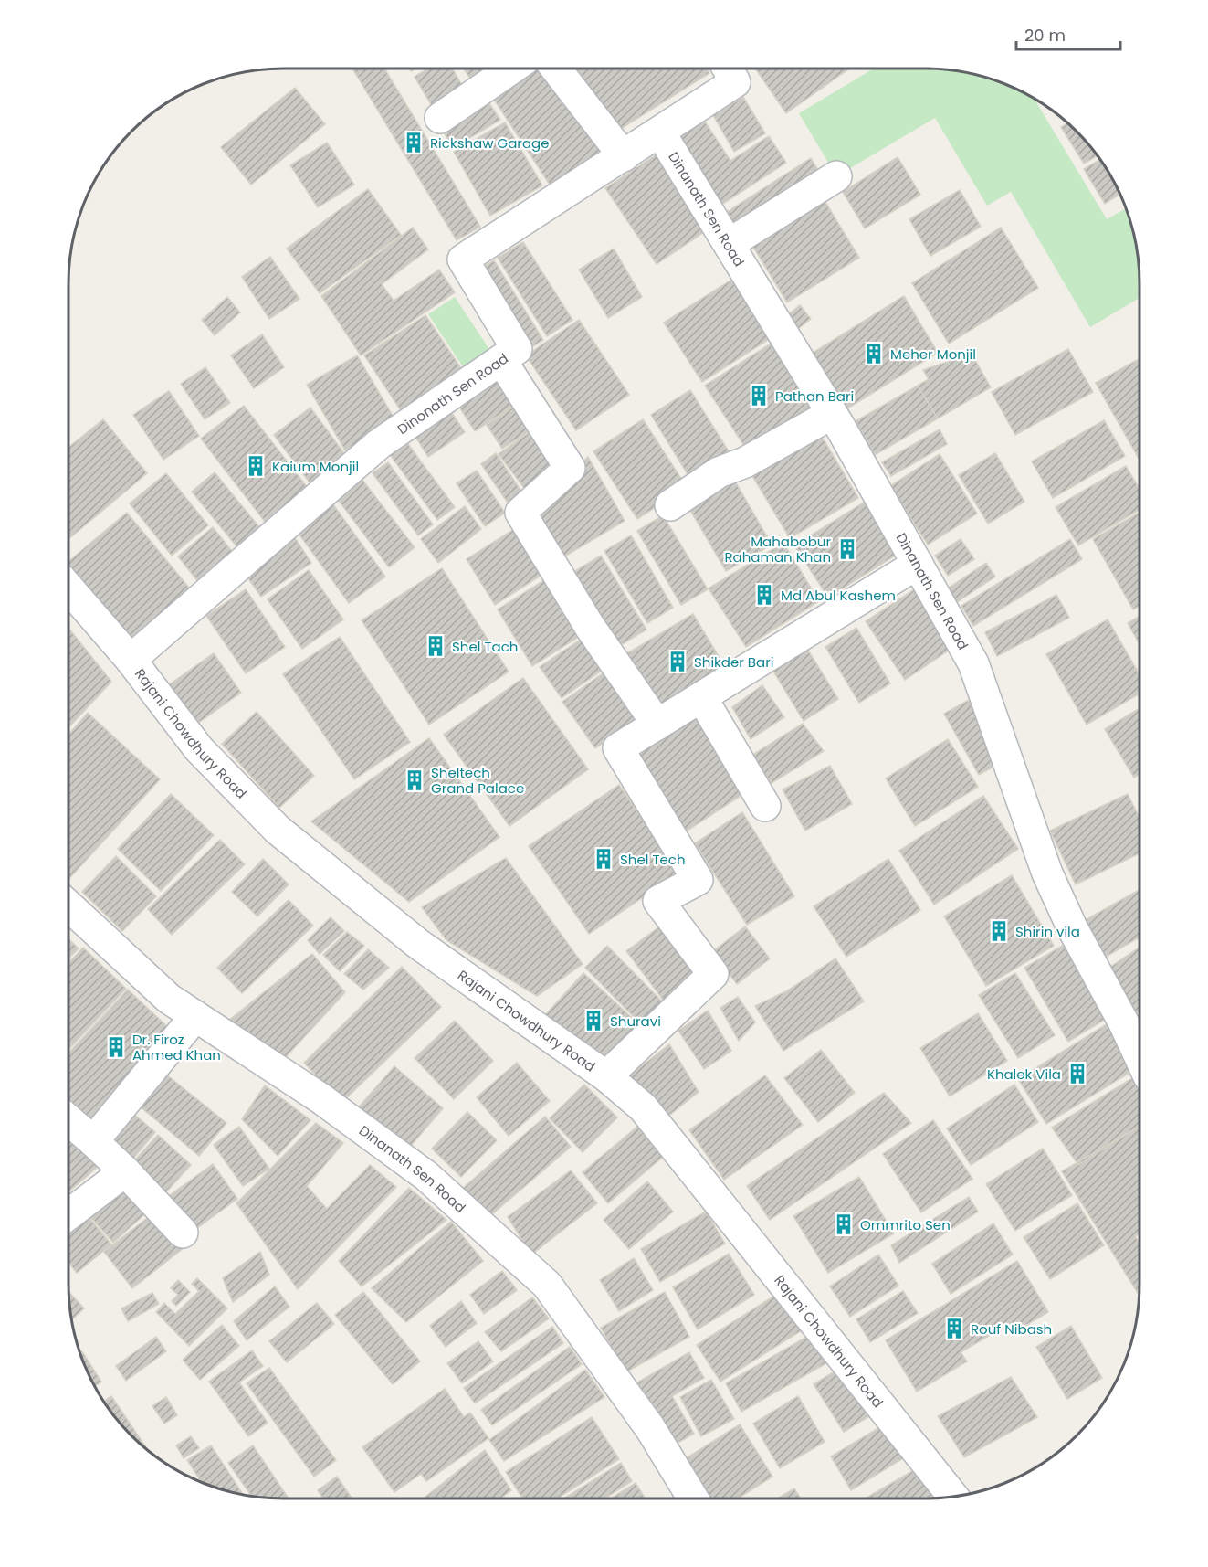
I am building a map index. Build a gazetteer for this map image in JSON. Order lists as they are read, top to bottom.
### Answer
{
  "streets": {
    "street": ["Dinanath Sen Road", "Dinonath Sen Road", "Rajani Chowdhury Road"]
  },
  "crossings": [
    ["Dinanath Sen Road", "Dinonath Sen Road"],
    ["Dinonath Sen Road", "Rajani Chowdhury Road"]
  ],
  "places": {
    "building": [
      "Rickshaw Garage",
      "Meher Monjil",
      "Pathan Bari",
      "Kaium Monjil",
      "Mahabobur Rahaman Khan",
      "Md Abul Kashem",
      "Shel Tach",
      "Shikder Bari",
      "Sheltech Grand Palace",
      "Shel Tech",
      "Shirin vila",
      "Shuravi",
      "Dr. Firoz Ahmed Khan",
      "Khalek Vila",
      "Ommrito Sen",
      "Rouf Nibash"
    ]
  },
  "scale_bar": "20 m"
}
